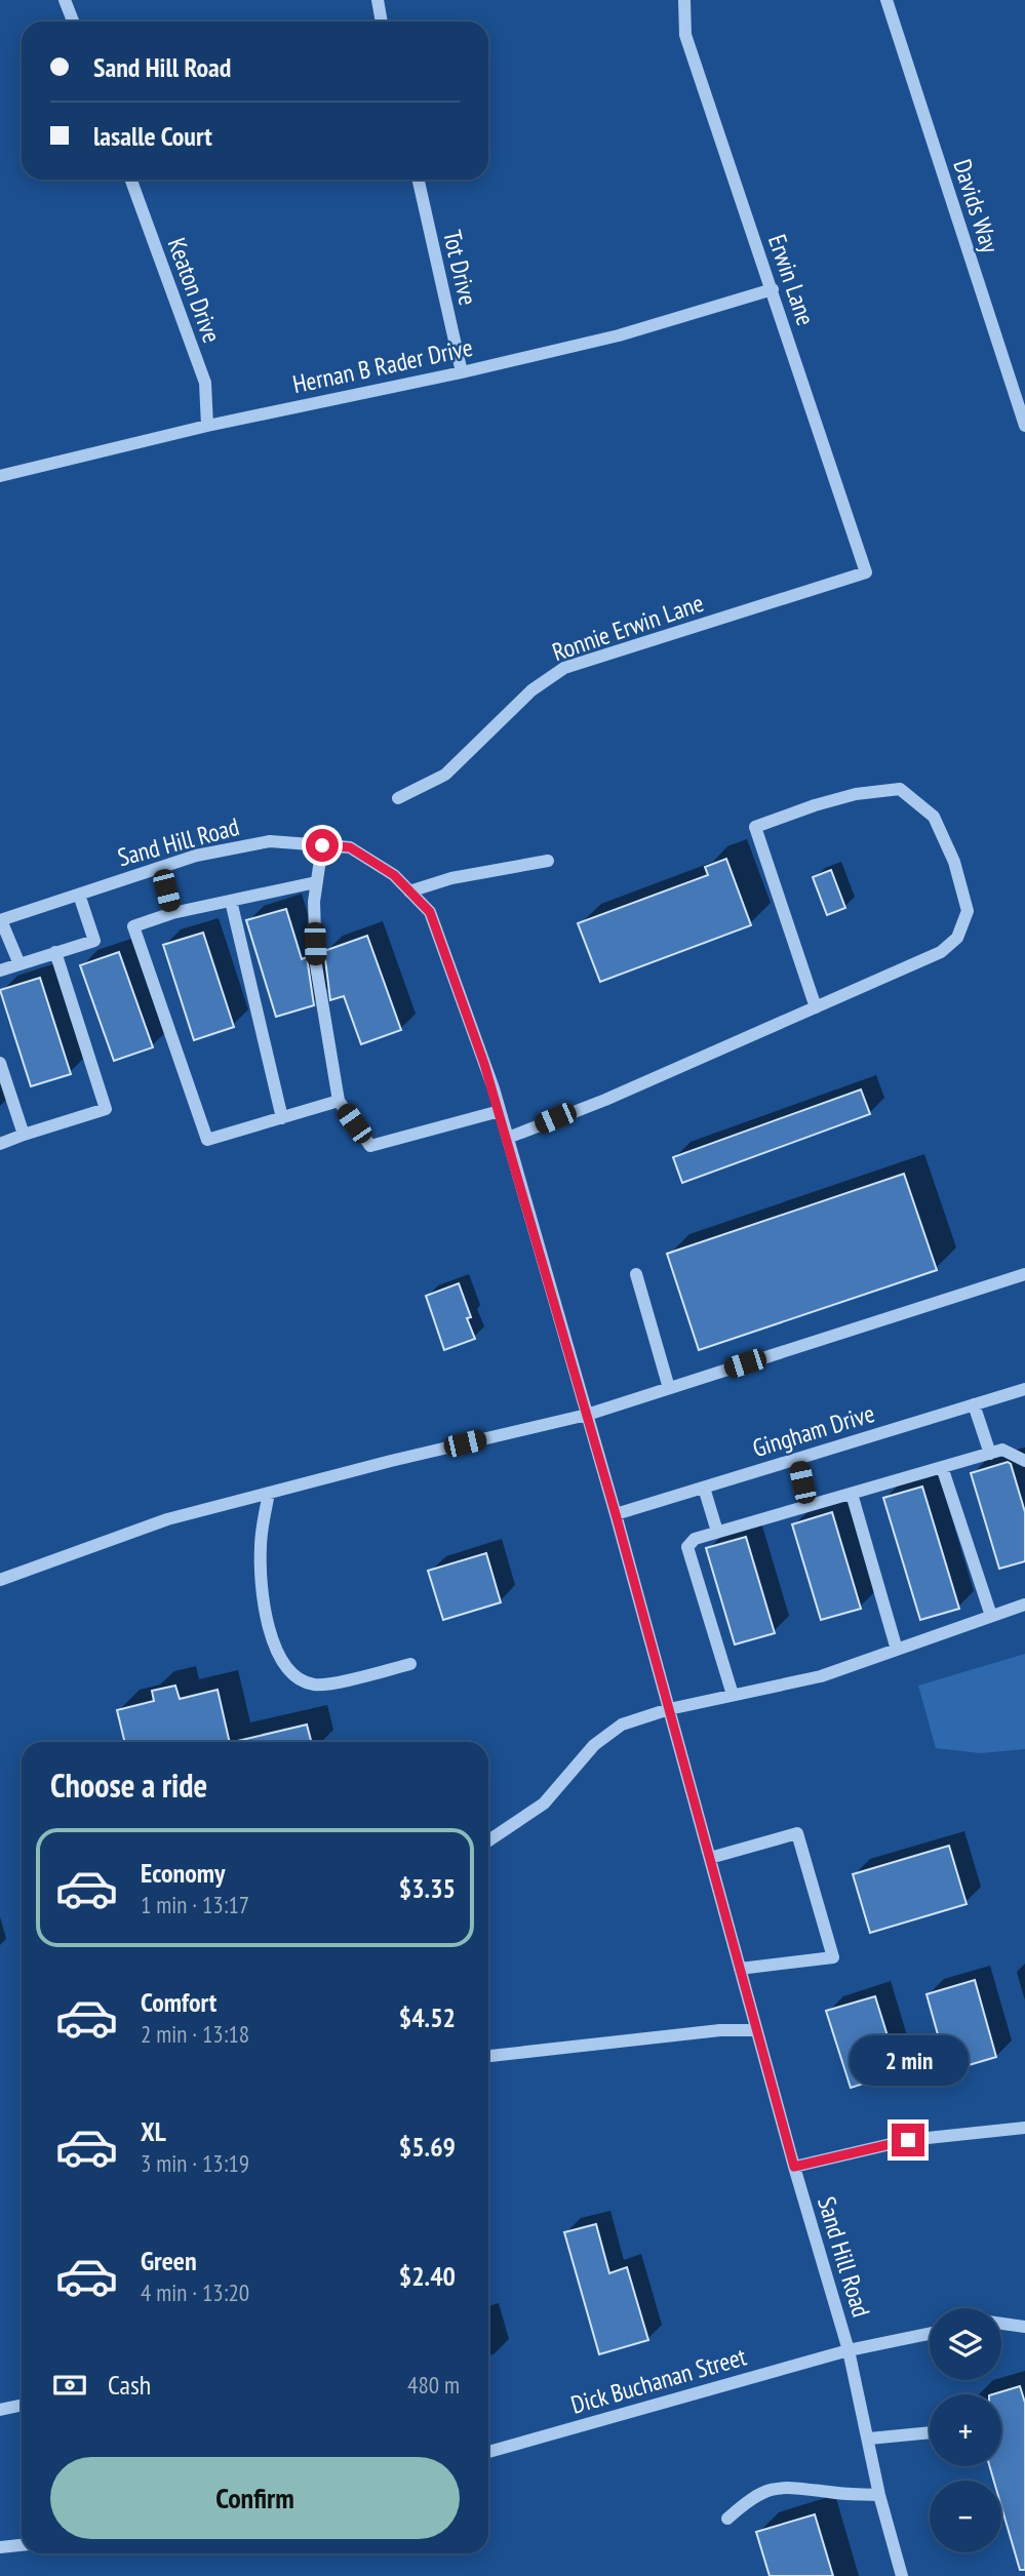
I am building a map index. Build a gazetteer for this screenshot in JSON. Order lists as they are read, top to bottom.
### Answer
{
  "streets": {
    "street": [
      "Davids Way",
      "Tot Drive",
      "Erwin Lane",
      "Keaton Drive",
      "Hernan B Rader Drive",
      "Ronnie Erwin Lane",
      "Sand Hill Road",
      "Gingham Drive",
      "Dick Buchanan Street"
    ]
  },
  "crossings": [
    ["Tot Drive", "Hernan B Rader Drive"],
    ["Erwin Lane", "Hernan B Rader Drive"],
    ["Erwin Lane", "Ronnie Erwin Lane"],
    ["Keaton Drive", "Hernan B Rader Drive"],
    ["Sand Hill Road", "Gingham Drive"],
    ["Sand Hill Road", "Dick Buchanan Street"]
  ],
  "page": {
    "banner": ["Sand Hill Road", "lasalle Court"],
    "heading": "Choose a ride",
    "list": [
      {
        "name": "Economy",
        "note": "1 min · 13:17",
        "value": "$3.35"
      },
      {
        "name": "Comfort",
        "note": "2 min · 13:18",
        "value": "$4.52"
      },
      {
        "name": "XL",
        "note": "3 min · 13:19",
        "value": "$5.69"
      },
      {
        "name": "Green",
        "note": "4 min · 13:20",
        "value": "$2.40"
      }
    ],
    "bubble": "2 min",
    "map_buttons": ["+", "−"],
    "pay": ["Cash", "480 m"],
    "buttons": "Confirm"
  }
}
